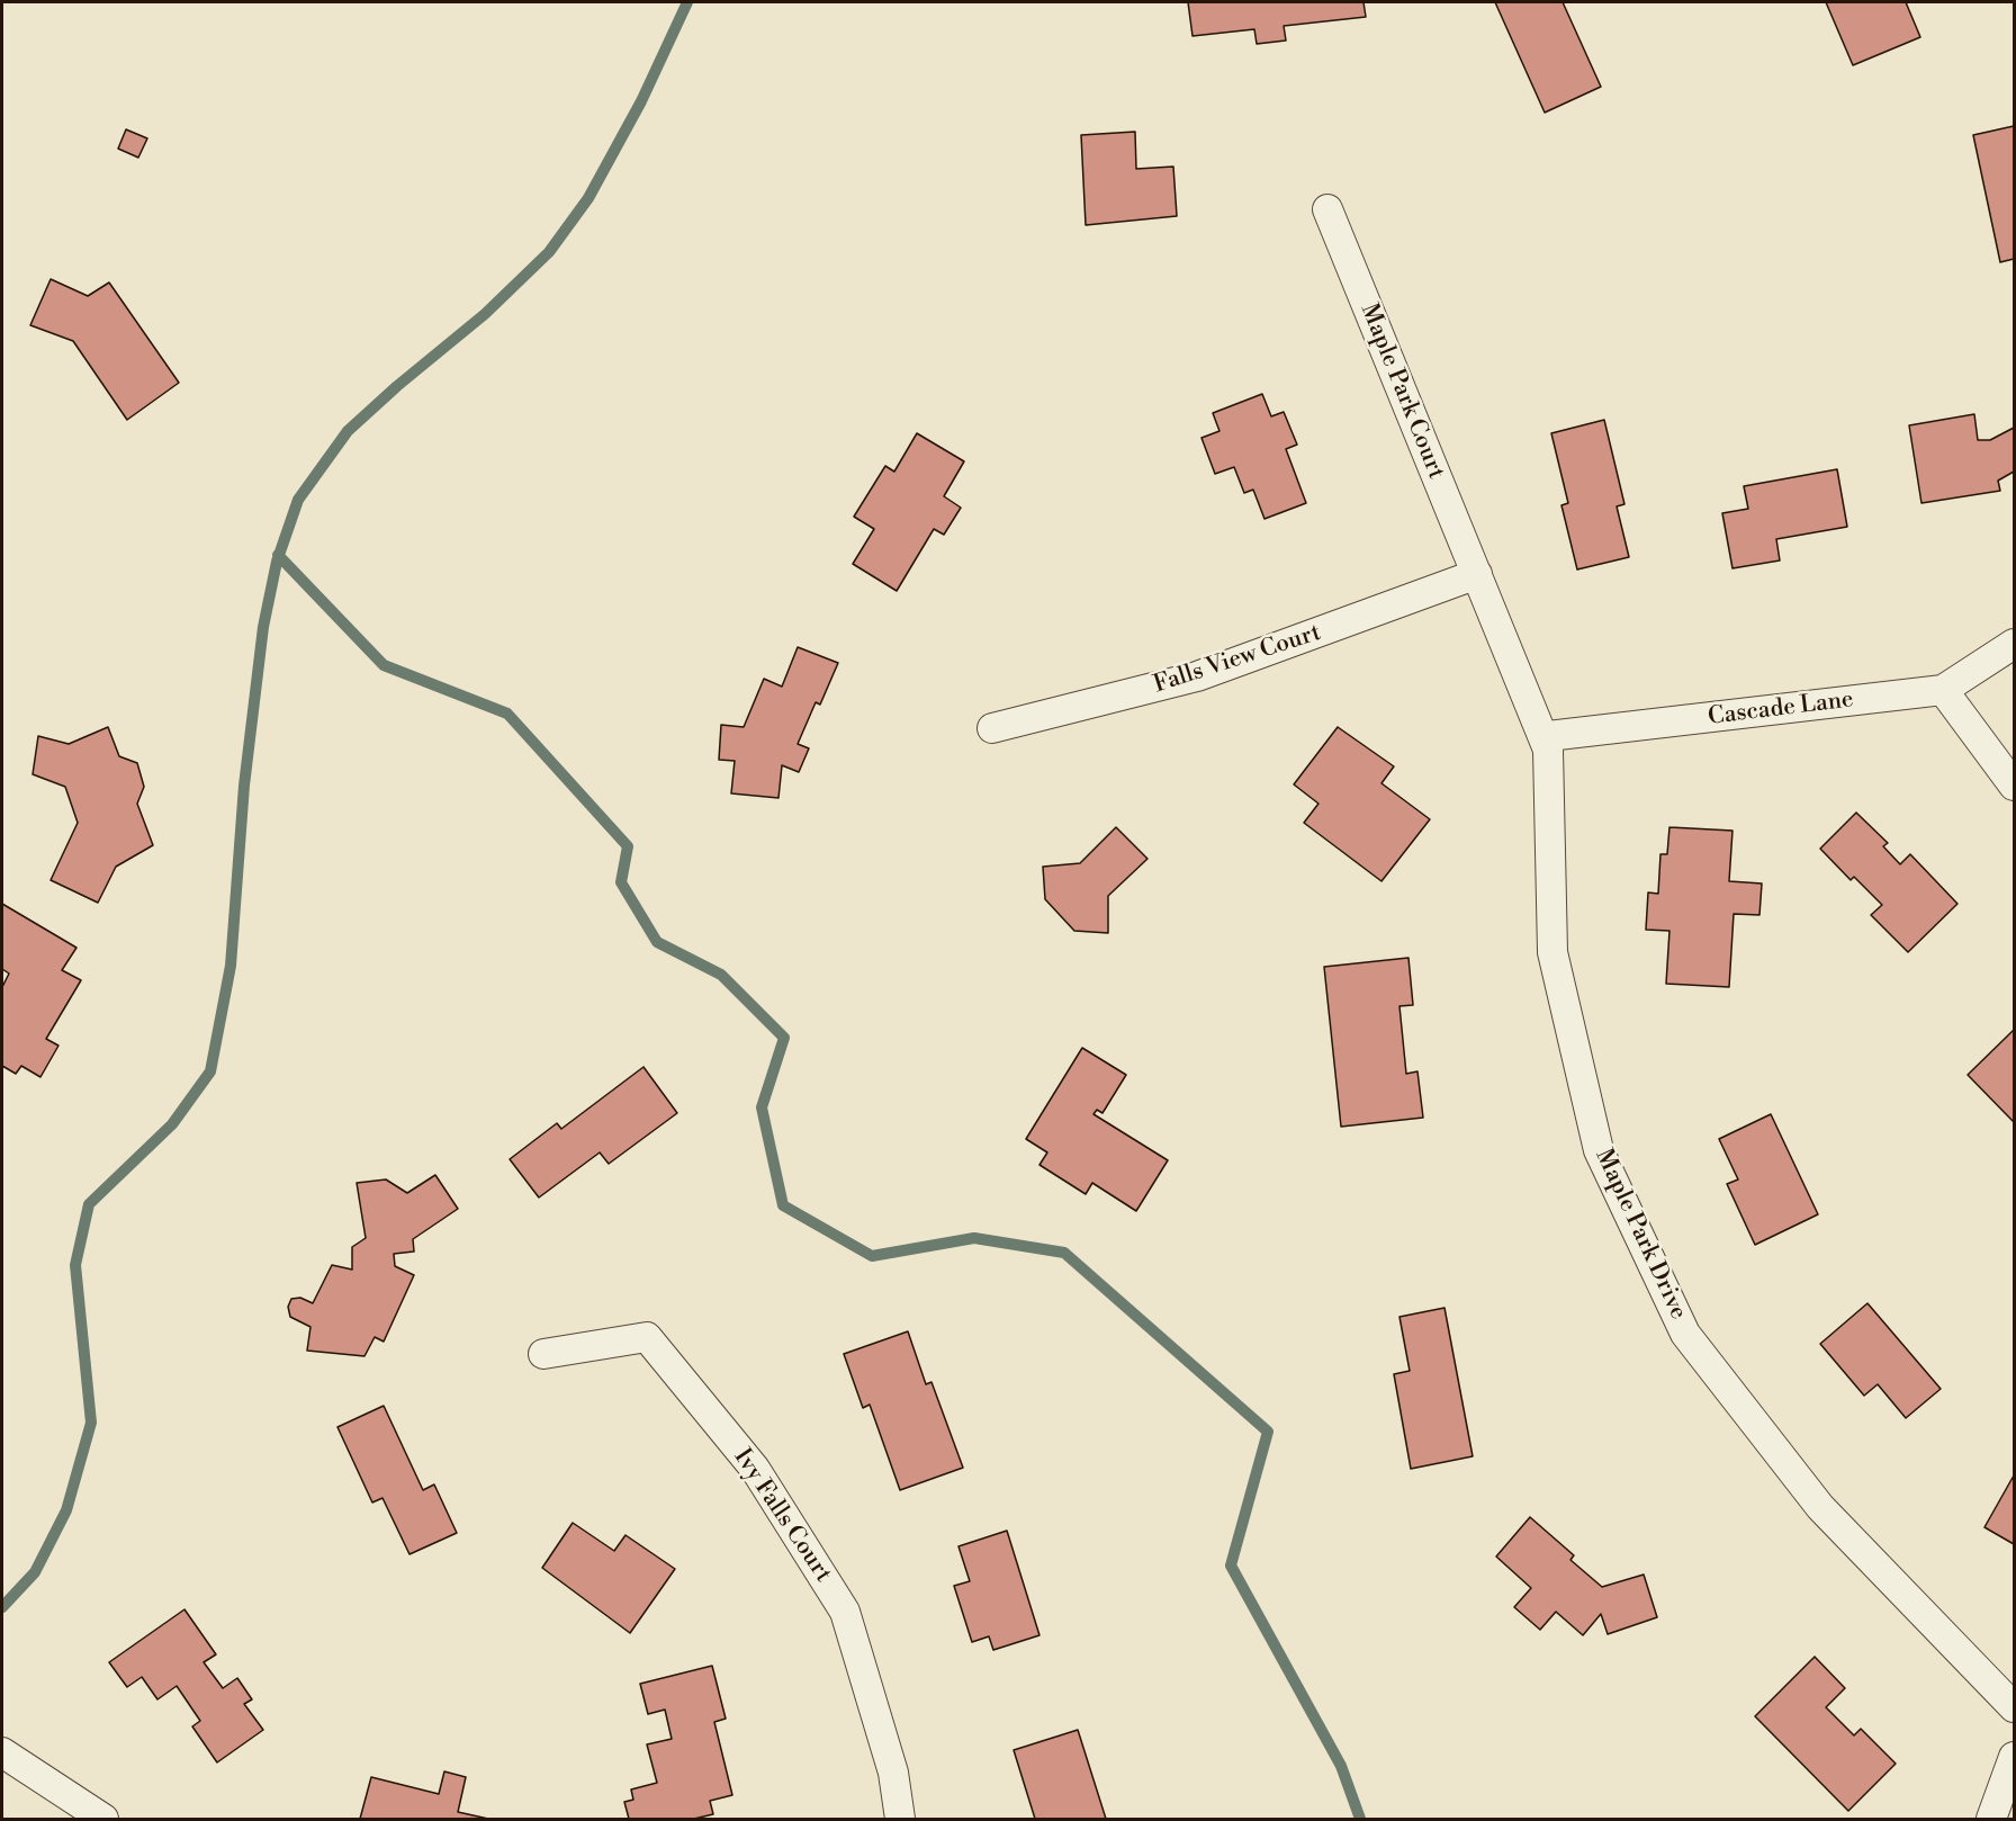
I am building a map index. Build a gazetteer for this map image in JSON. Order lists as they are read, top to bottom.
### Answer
{
  "streets": {
    "street": [
      "Maple Park Court",
      "Falls View Court",
      "Cascade Lane",
      "Maple Park Drive",
      "Ivy Falls Court"
    ]
  },
  "crossings": [
    ["Maple Park Court", "Falls View Court"],
    ["Maple Park Court", "Maple Park Drive"],
    ["Falls View Court", "Maple Park Drive"],
    ["Cascade Lane", "Maple Park Drive"]
  ]
}
